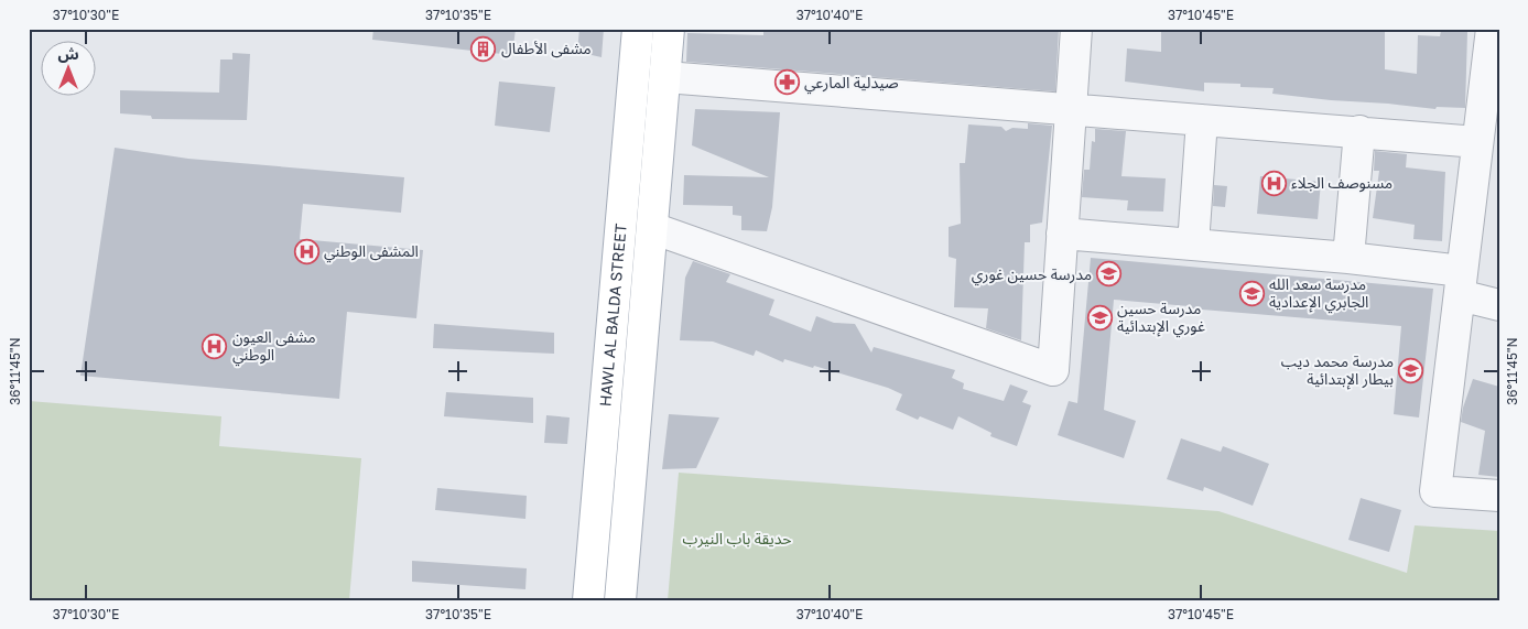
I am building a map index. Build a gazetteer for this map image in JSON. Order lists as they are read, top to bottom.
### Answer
{
  "streets": {
    "main road": ["HAWL AL BALDA STREET"]
  },
  "parks": ["حديقة باب النيرب"],
  "places": {
    "building": ["مشفى الأطفال"],
    "pharmacy": ["صيدلية المارعي"],
    "hospital": ["مسنوصف الجلاء", "المشفى الوطني", "مشفى العيون الوطني"],
    "school or university": [
      "مدرسة حسين غوري",
      "مدرسة سعد الله الجابري الإعدادية",
      "مدرسة حسين غوري الإبتدائية",
      "مدرسة محمد ديب بيطار الإبتدائية"
    ]
  },
  "north": "top",
  "coordinates": [
    "37°10'30\"E",
    "37°10'35\"E",
    "37°10'40\"E",
    "37°10'45\"E",
    "36°11'45\"N"
  ]
}
